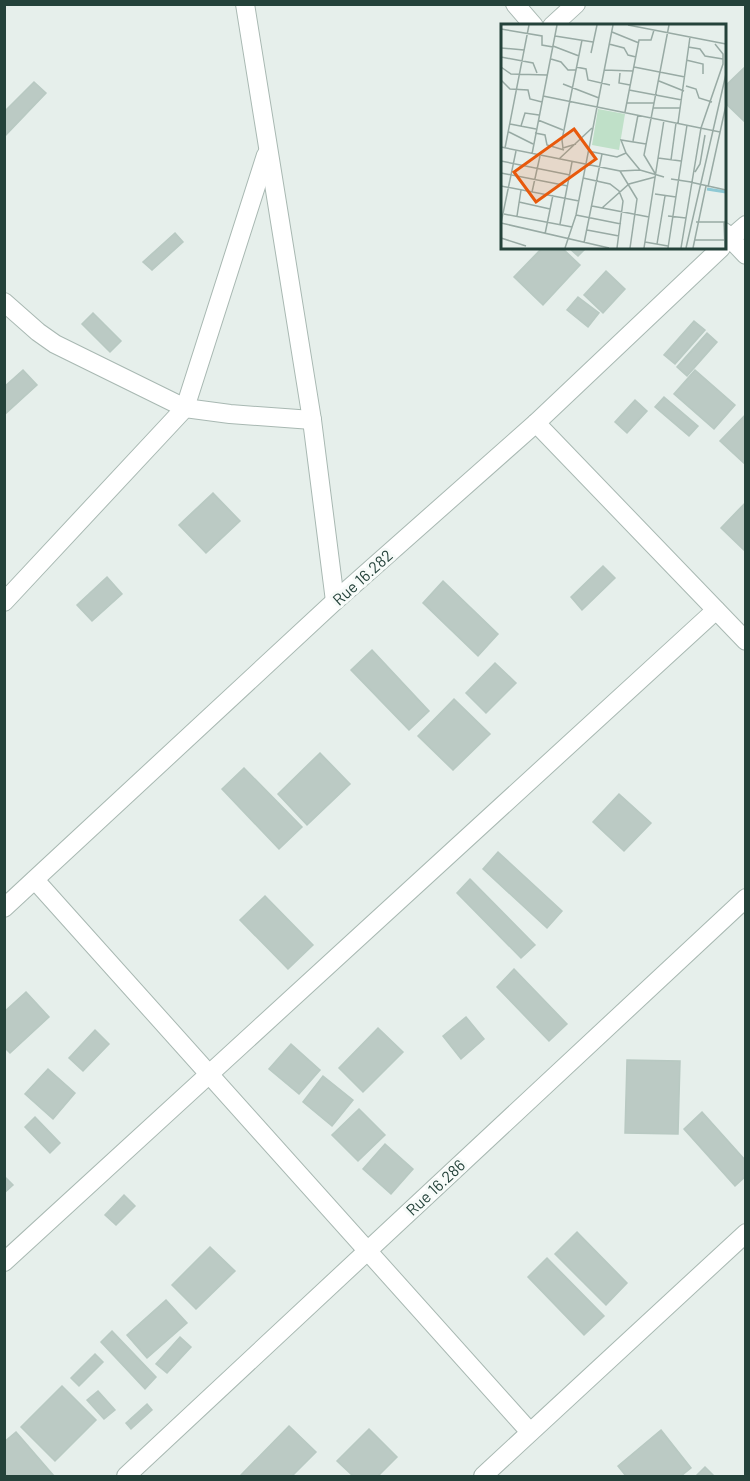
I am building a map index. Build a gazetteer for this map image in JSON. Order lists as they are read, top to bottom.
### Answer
{
  "streets": {
    "street": ["Rue 16.282", "Rue 16.286"]
  }
}
